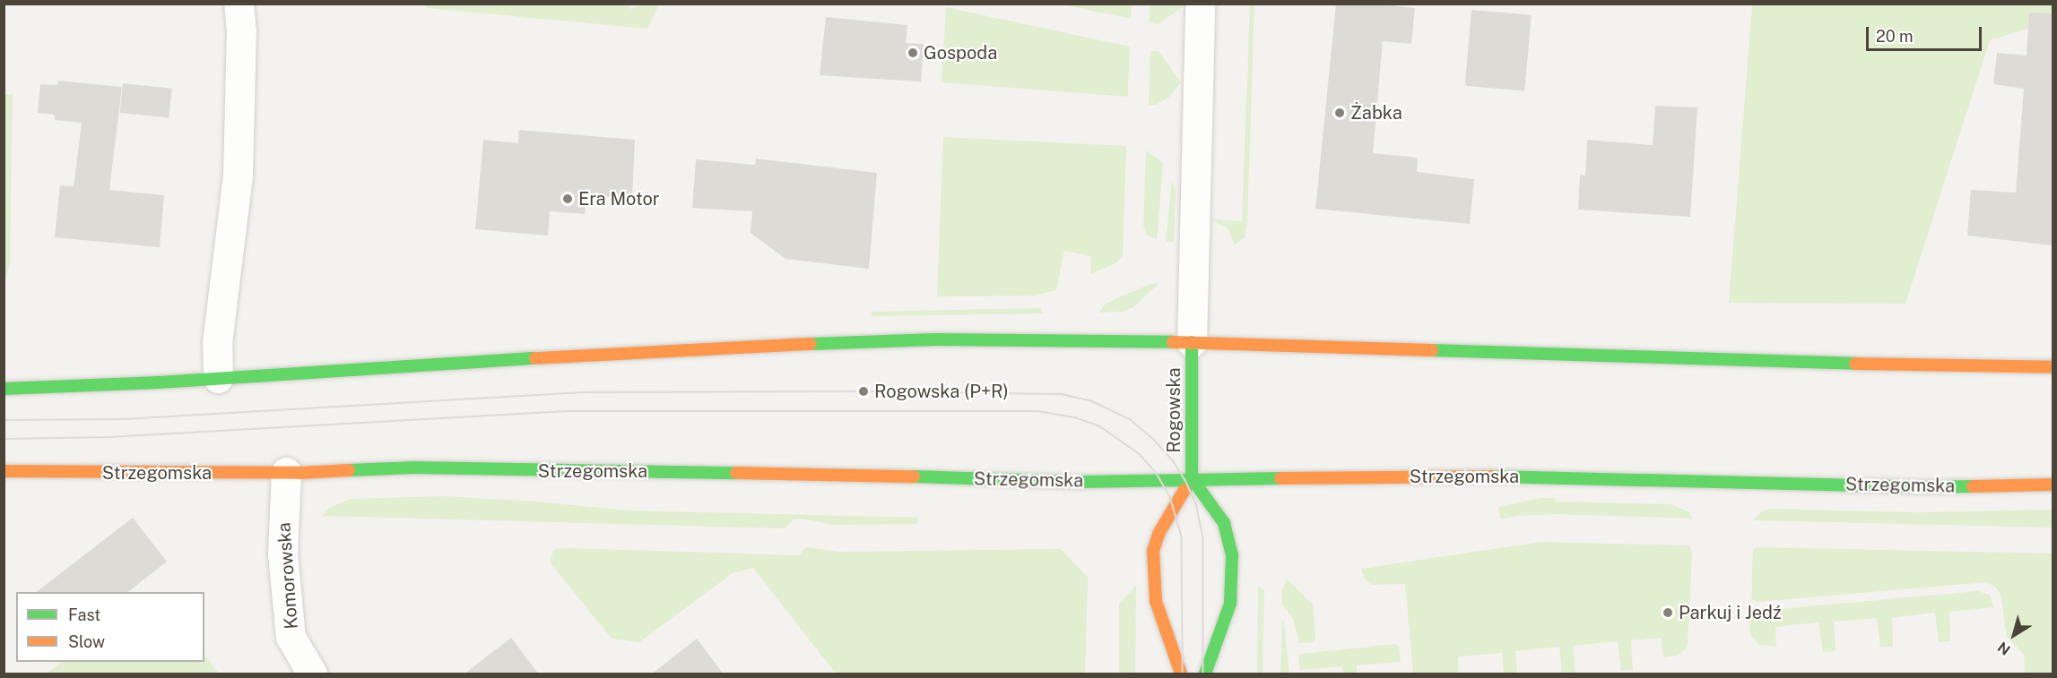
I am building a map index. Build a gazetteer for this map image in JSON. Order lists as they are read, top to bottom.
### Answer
{
  "streets": {
    "main road": ["Rogowska", "Strzegomska"],
    "street": ["Komorowska"]
  },
  "crossings": [
    ["Rogowska", "Strzegomska"],
    ["Strzegomska", "Komorowska"]
  ],
  "places": [
    "Gospoda",
    "Żabka",
    "Era Motor",
    "Rogowska (P+R)",
    "Parkuj i Jedź"
  ],
  "legend": ["Fast", "Slow"],
  "scale_bar": "20 m",
  "north": "bottom left"
}
